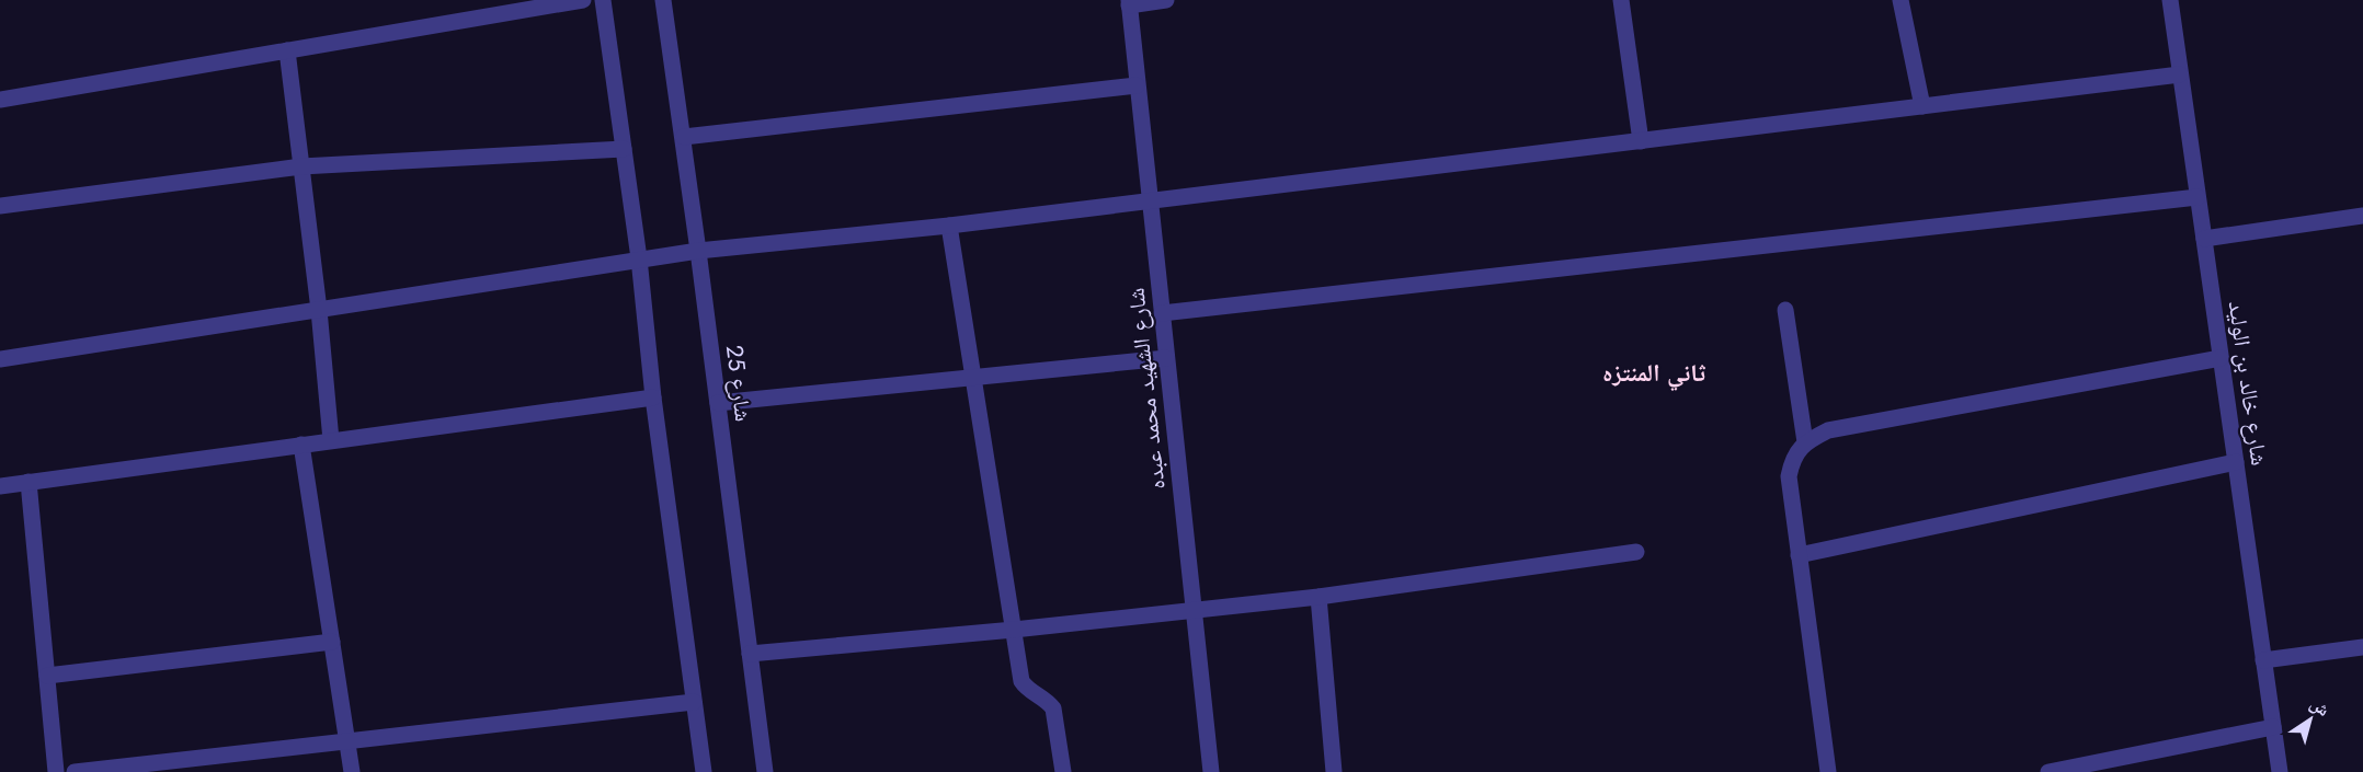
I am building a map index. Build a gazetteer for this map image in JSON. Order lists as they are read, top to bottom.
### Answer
{
  "streets": {
    "street": ["شارع 25", "شارع خالد بن الوليد", "شارع الشهيد محمد عبده"]
  },
  "districts": ["ثاني المنتزه"],
  "north": "top right"
}
